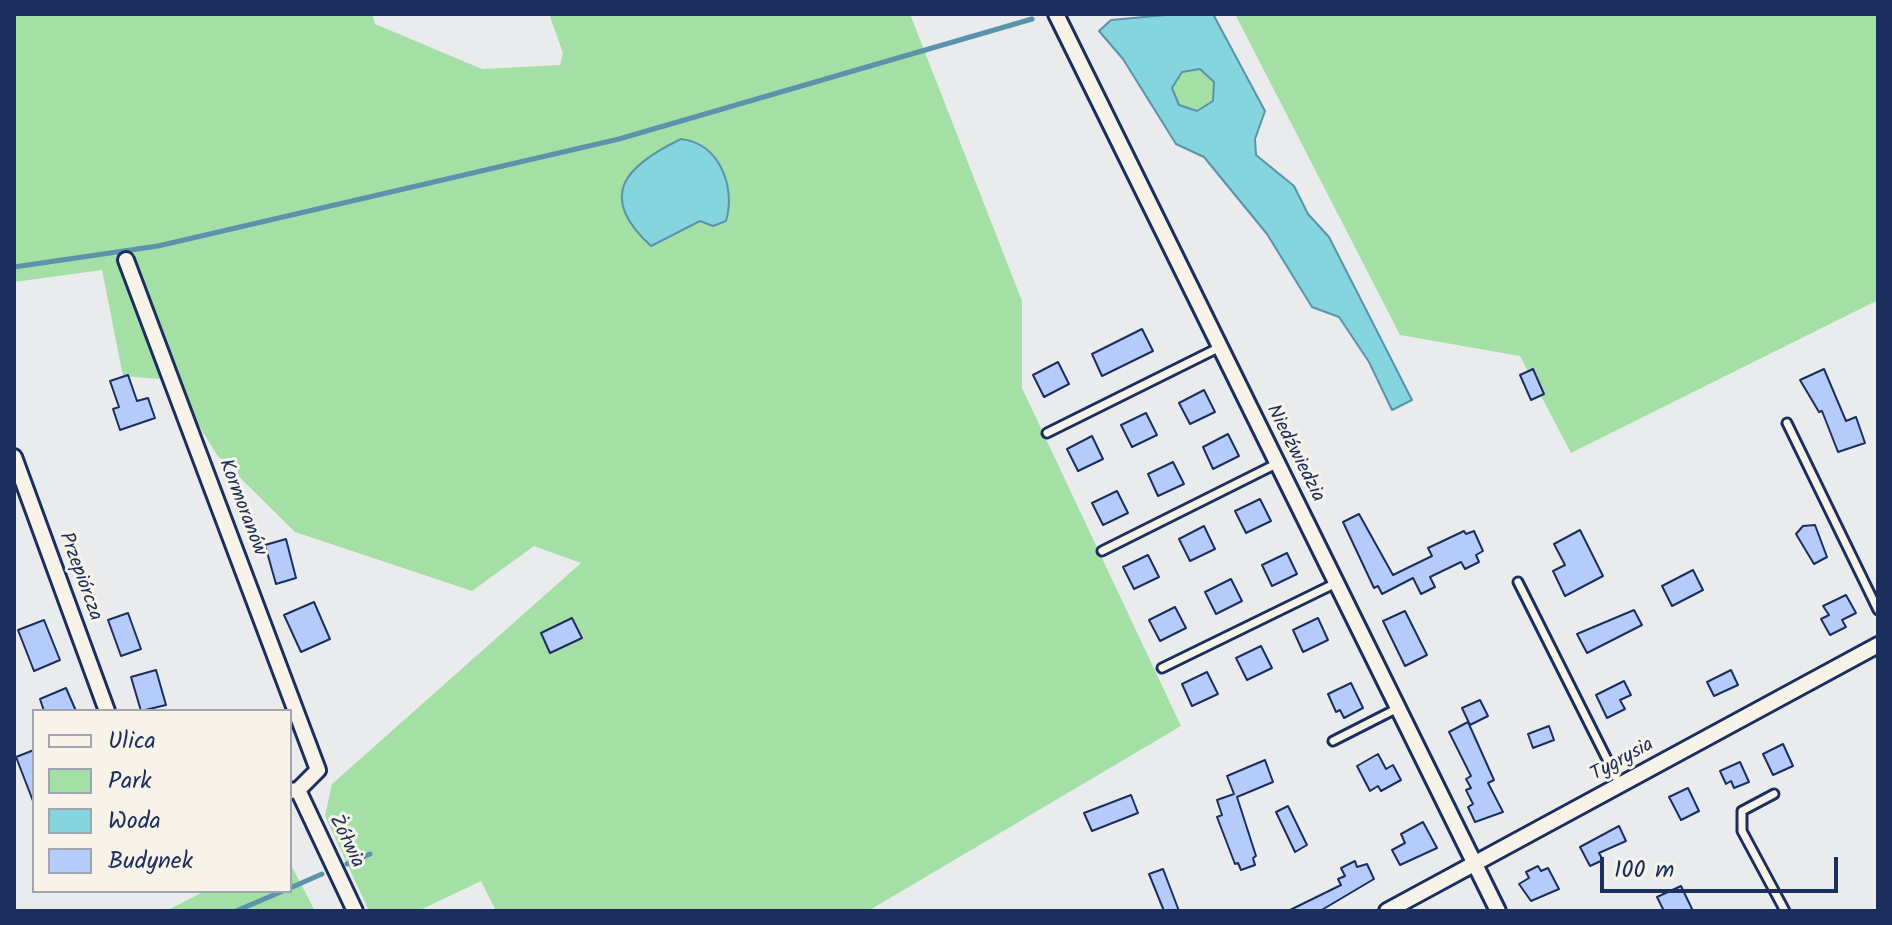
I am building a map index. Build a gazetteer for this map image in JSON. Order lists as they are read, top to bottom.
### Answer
{
  "streets": {
    "street": [
      "Niedźwiedzia",
      "Kormoranów",
      "Przepiórcza",
      "Tygrysia",
      "Żółwia"
    ]
  },
  "crossings": [
    ["Niedźwiedzia", "Tygrysia"],
    ["Kormoranów", "Żółwia"]
  ],
  "legend": [
    "Ulica",
    "Park",
    "Woda",
    "Budynek"
  ],
  "scale_bar": "100 m"
}
